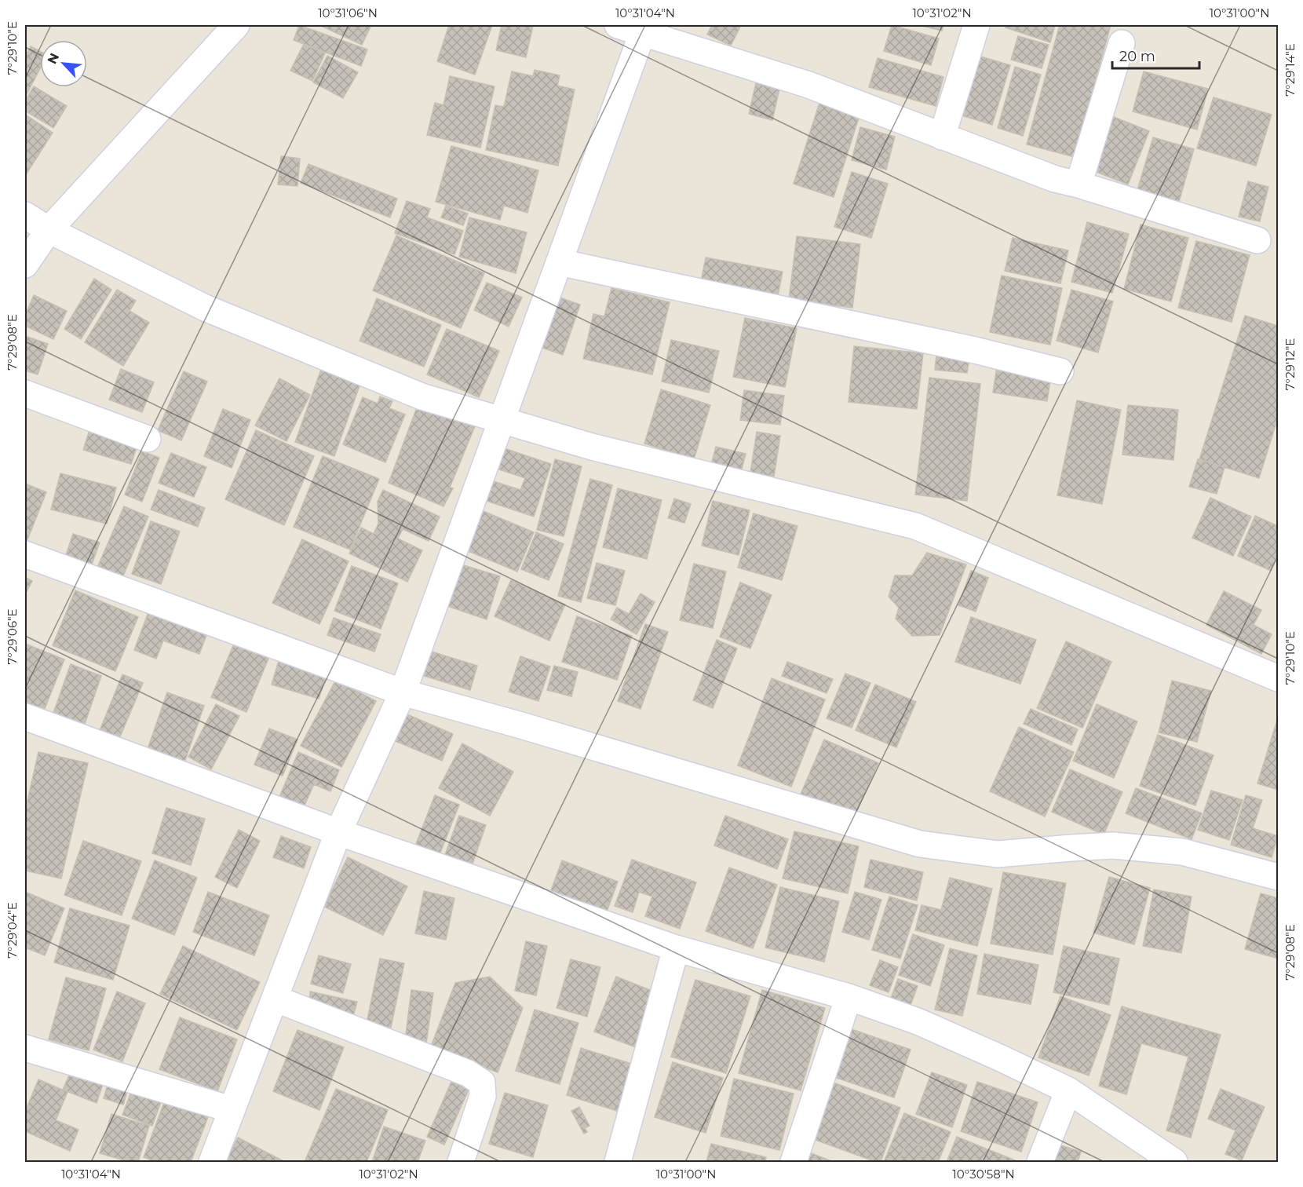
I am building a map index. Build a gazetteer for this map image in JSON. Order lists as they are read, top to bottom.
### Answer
{
  "scale_bar": "20 m",
  "north": "top left",
  "coordinates": [
    "10°31'06\"N",
    "10°31'04\"N",
    "10°31'02\"N",
    "10°31'00\"N",
    "7°29'10\"E",
    "7°29'14\"E",
    "7°29'08\"E",
    "7°29'12\"E",
    "7°29'06\"E",
    "7°29'04\"E",
    "10°30'58\"N"
  ]
}
